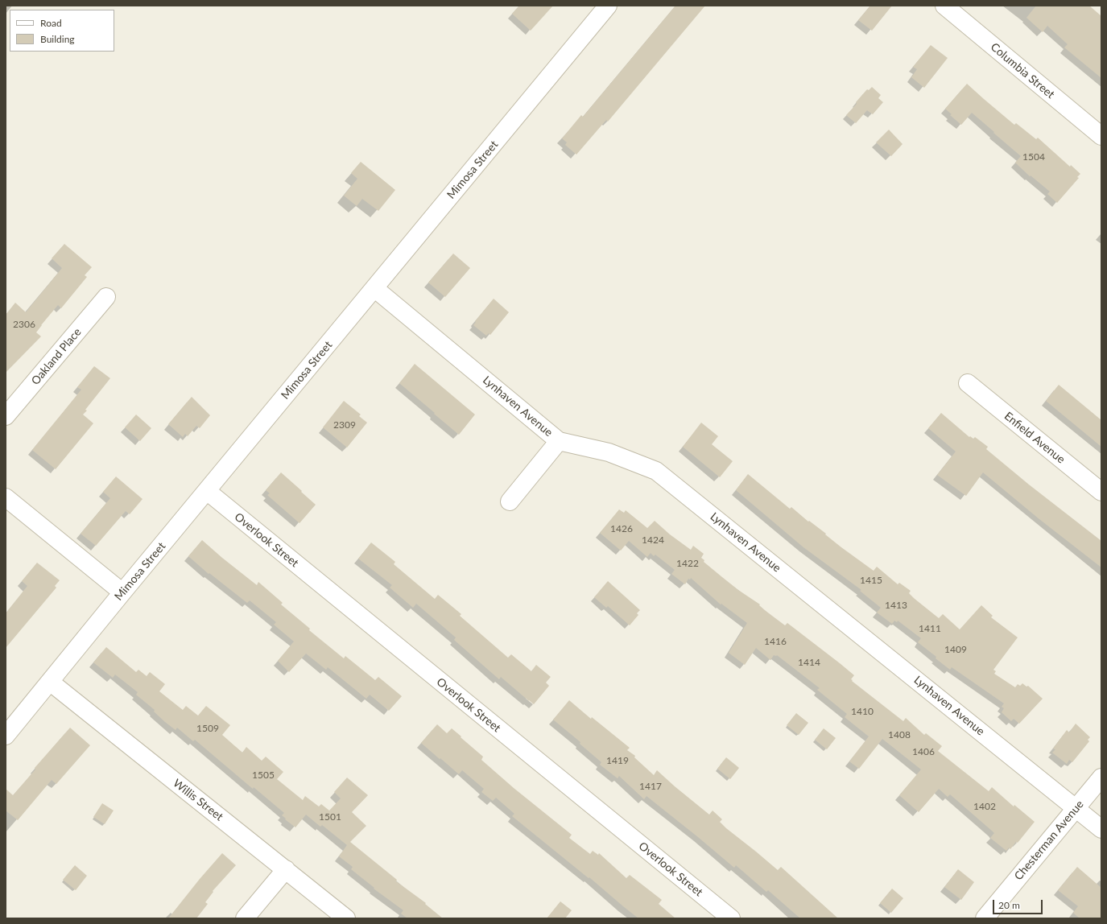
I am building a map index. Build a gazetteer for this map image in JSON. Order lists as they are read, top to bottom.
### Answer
{
  "streets": {
    "street": [
      "Columbia Street",
      "Mimosa Street",
      "Oakland Place",
      "Lynhaven Avenue",
      "Enfield Avenue",
      "Overlook Street",
      "Willis Street",
      "Chesterman Avenue"
    ]
  },
  "crossings": [
    ["Mimosa Street", "Lynhaven Avenue"],
    ["Mimosa Street", "Overlook Street"],
    ["Mimosa Street", "Willis Street"],
    ["Lynhaven Avenue", "Chesterman Avenue"]
  ],
  "house_numbers": [
    "1504",
    "2306",
    "2309",
    "1426",
    "1424",
    "1422",
    "1415",
    "1413",
    "1411",
    "1416",
    "1409",
    "1414",
    "1410",
    "1509",
    "1408",
    "1406",
    "1419",
    "1505",
    "1417",
    "1402",
    "1501"
  ],
  "legend": ["Road", "Building"],
  "scale_bar": "20 m"
}
